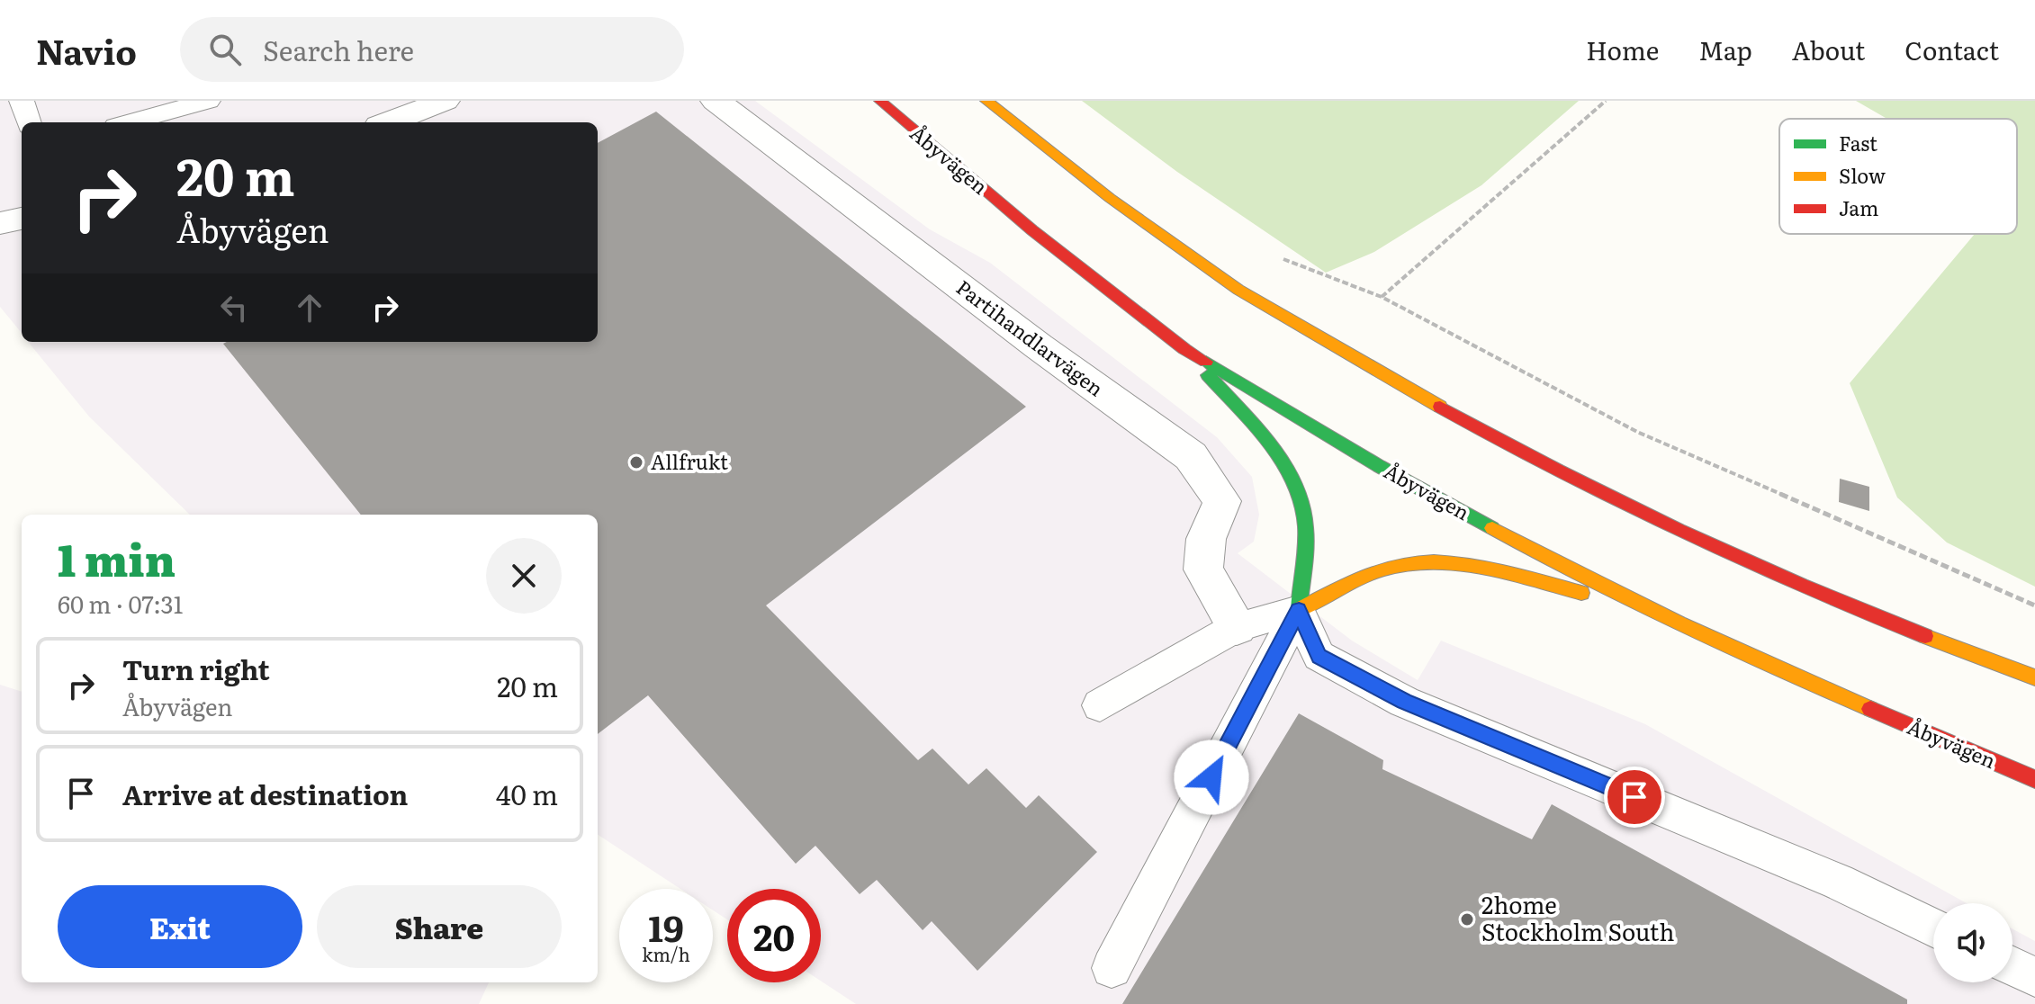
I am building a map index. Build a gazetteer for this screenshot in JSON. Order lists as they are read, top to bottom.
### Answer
{
  "streets": {
    "street": ["Åbyvägen", "Partihandlarvägen"]
  },
  "places": ["Allfrukt", "2home Stockholm South"],
  "legend": ["Fast", "Slow", "Jam"],
  "page": {
    "header": "Navio",
    "search": "Search here",
    "nav": [
      "Home",
      "Map",
      "About",
      "Contact"
    ],
    "turn": ["20 m", "Åbyvägen"],
    "heading": ["1 min", "60 m · 07:31"],
    "list": [
      {
        "name": "Turn right",
        "note": "Åbyvägen",
        "value": "20 m"
      },
      {
        "name": "Arrive at destination",
        "value": "40 m"
      }
    ],
    "buttons": ["Exit", "Share"],
    "speed": "19 km/h",
    "limit": "20"
  }
}
